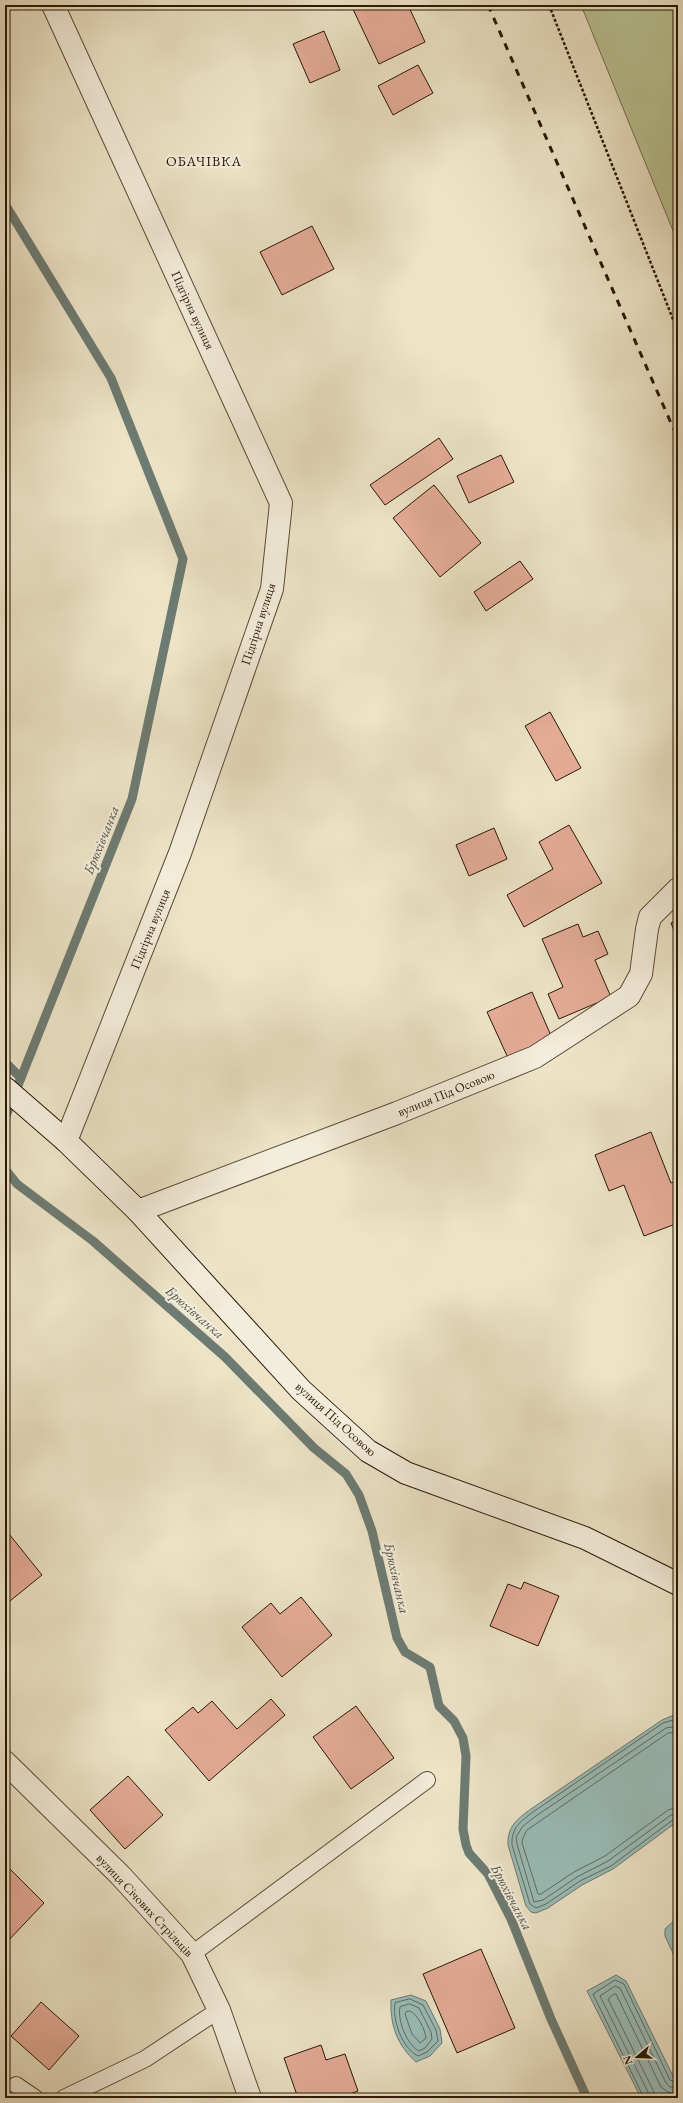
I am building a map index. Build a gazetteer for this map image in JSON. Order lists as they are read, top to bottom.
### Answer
{
  "streets": {
    "street": ["Підгірна вулиця", "вулиця Під Осовою", "вулиця Січових Стрільців"]
  },
  "crossings": [
    ["Підгірна вулиця", "вулиця Під Осовою"]
  ],
  "districts": ["ОБАЧІВКА"],
  "water": ["Брюхівчанка"],
  "north": "left"
}
